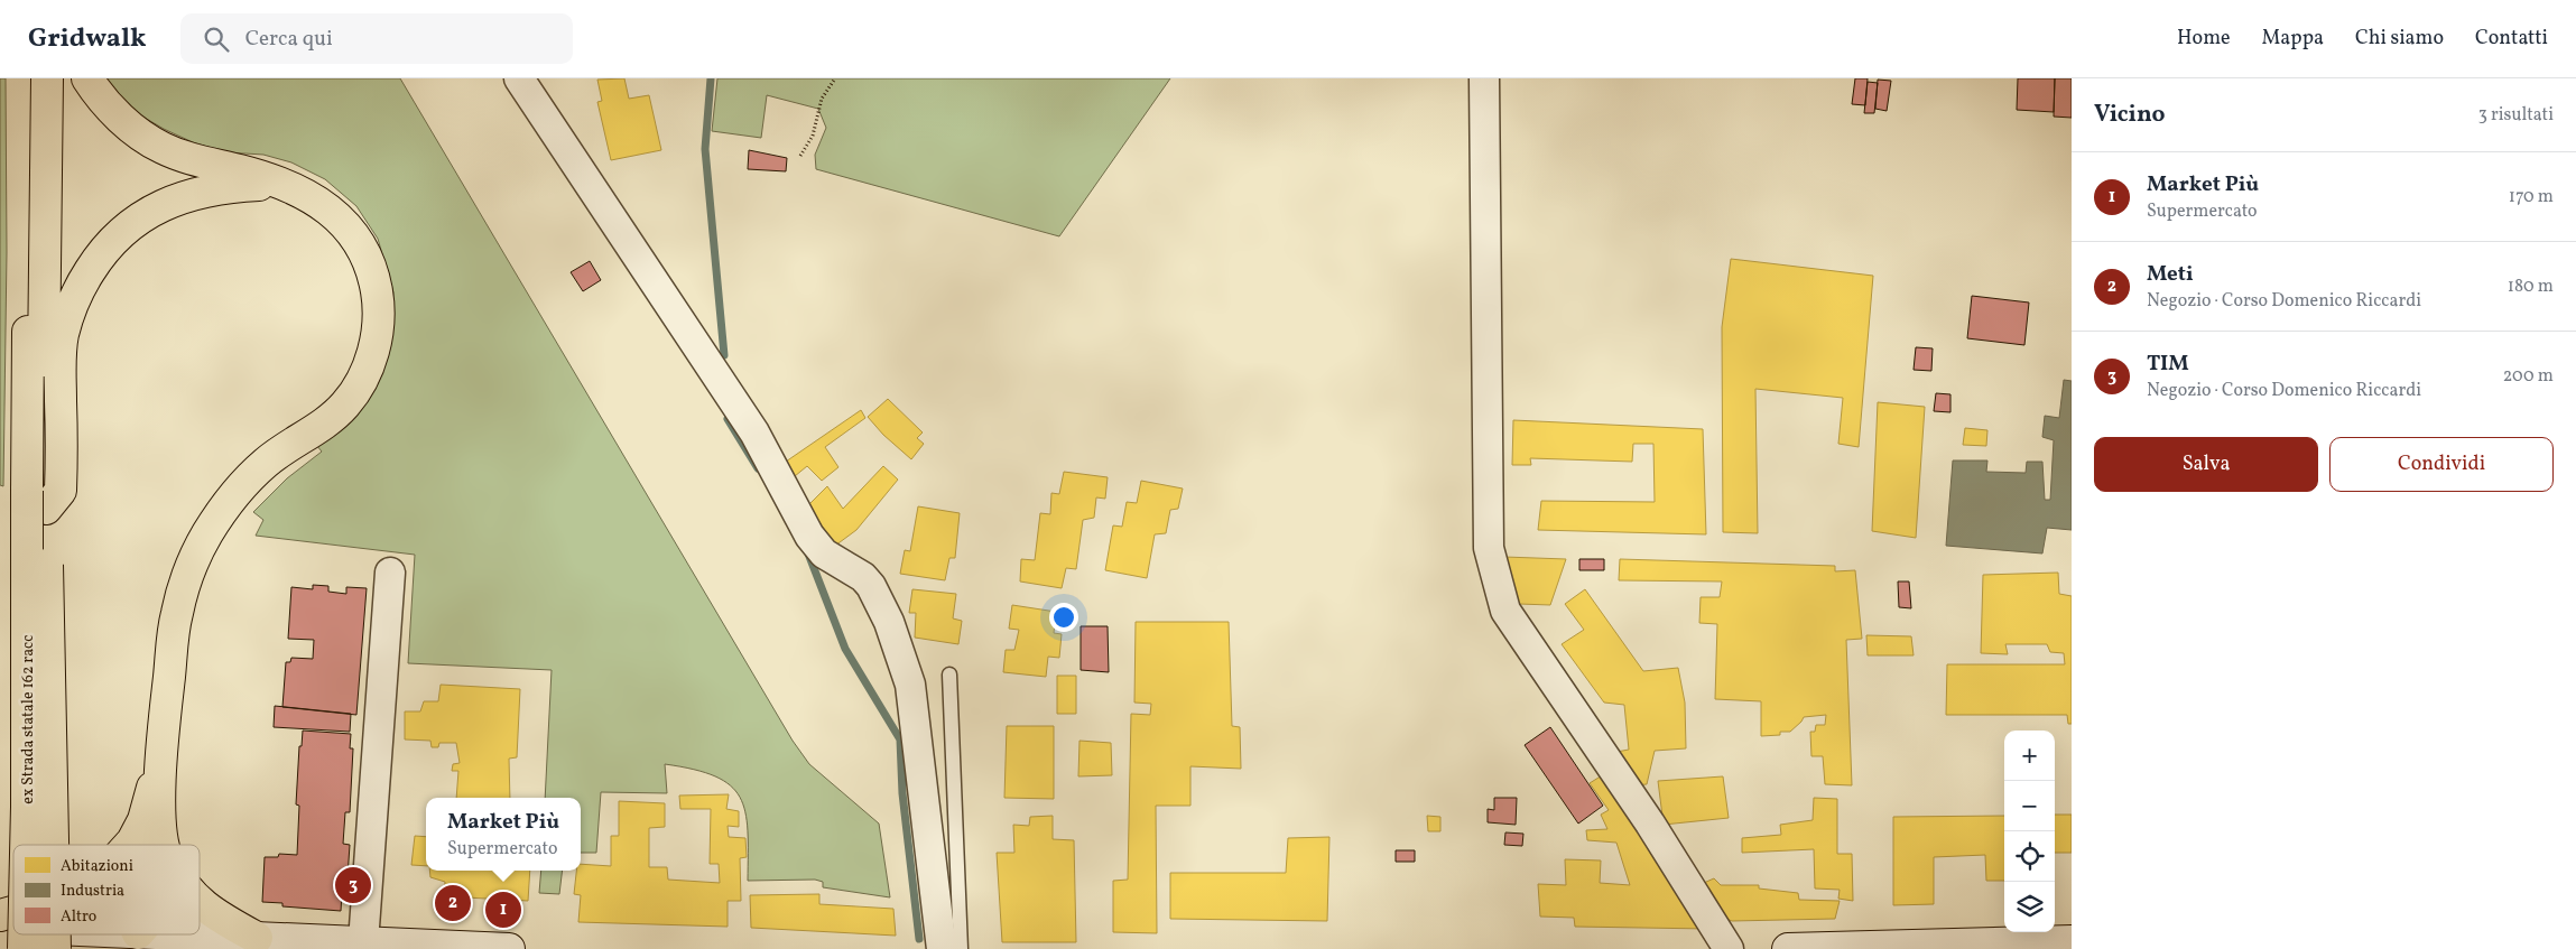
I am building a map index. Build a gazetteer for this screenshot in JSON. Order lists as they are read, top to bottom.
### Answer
{
  "streets": {
    "highway": ["ex Strada statale 162 racc"]
  },
  "legend": ["Abitazioni", "Industria", "Altro"],
  "page": {
    "header": "Gridwalk",
    "search": "Cerca qui",
    "nav": [
      "Home",
      "Mappa",
      "Chi siamo",
      "Contatti"
    ],
    "heading": ["Vicino", "3 risultati"],
    "list": [
      {
        "mark": "1",
        "name": "Market Più",
        "note": "Supermercato",
        "value": "170 m"
      },
      {
        "mark": "2",
        "name": "Meti",
        "note": "Negozio · Corso Domenico Riccardi",
        "value": "180 m"
      },
      {
        "mark": "3",
        "name": "TIM",
        "note": "Negozio · Corso Domenico Riccardi",
        "value": "200 m"
      }
    ],
    "buttons": ["Salva", "Condividi"],
    "map_buttons": ["+", "−"],
    "popup": ["Market Più", "Supermercato"],
    "pins": ["3", "2", "1"]
  }
}
